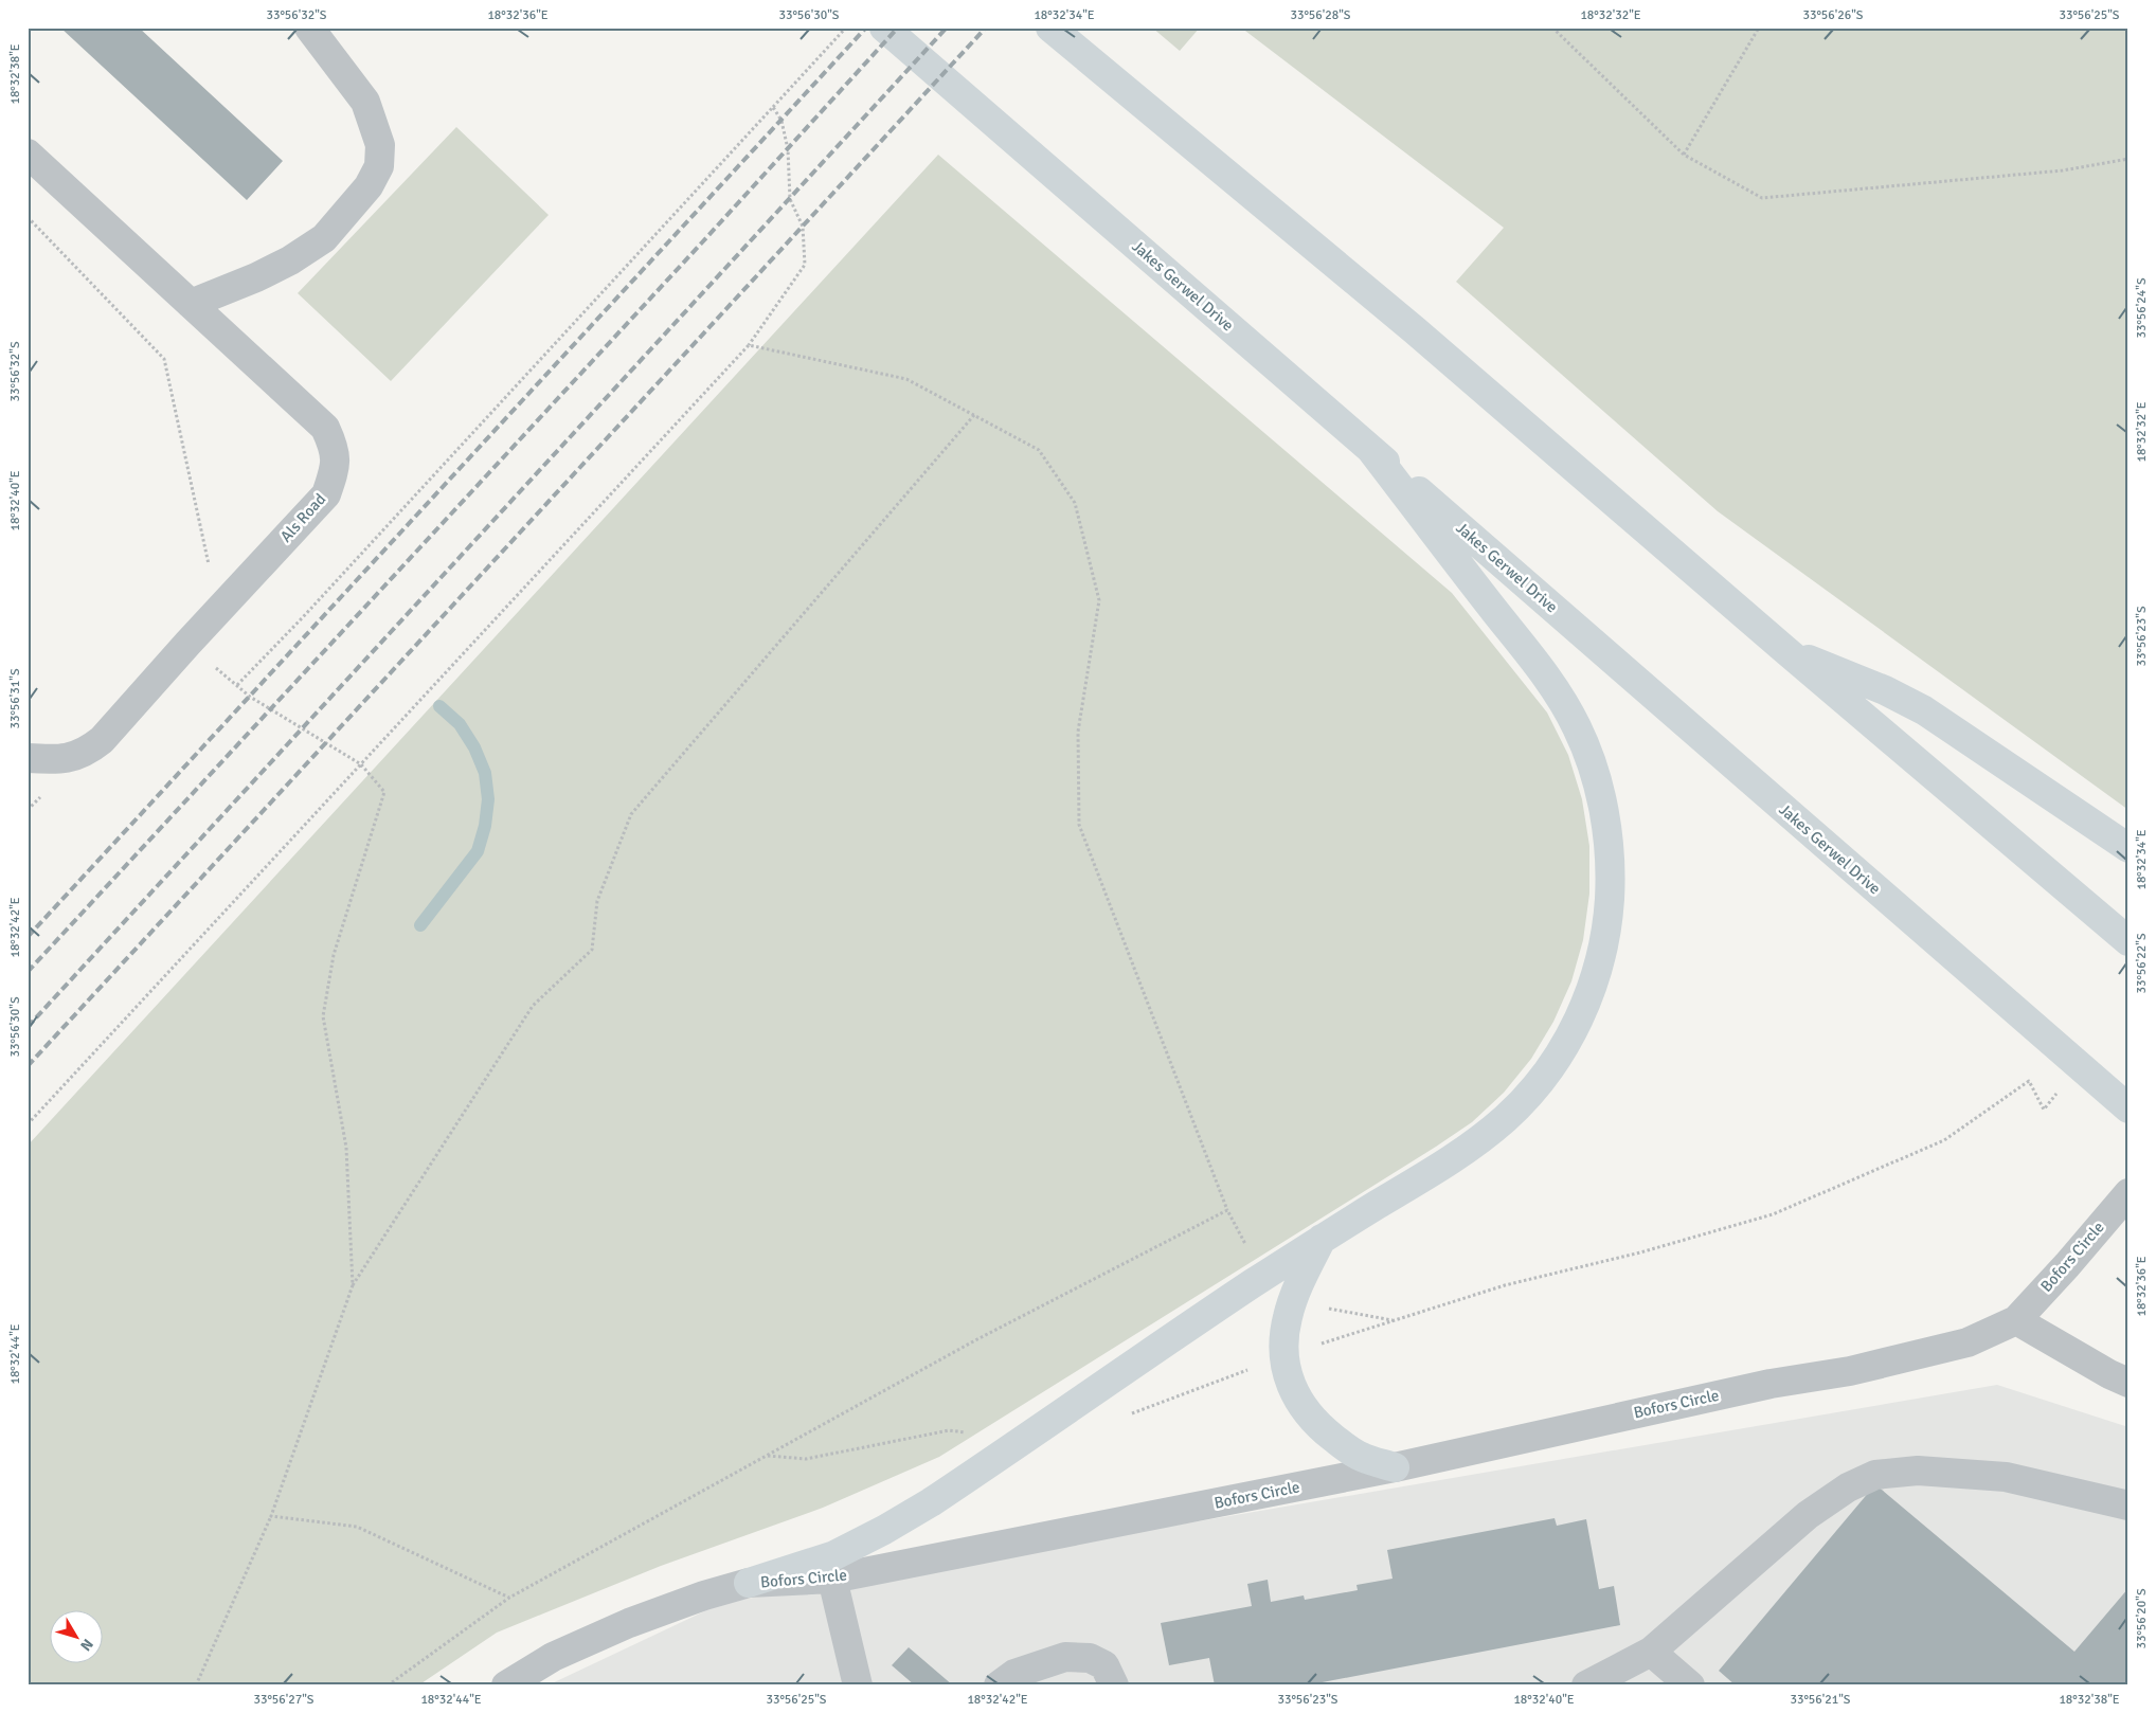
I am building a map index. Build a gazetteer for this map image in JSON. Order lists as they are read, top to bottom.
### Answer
{
  "streets": {
    "highway": ["Jakes Gerwel Drive"],
    "street": ["Als Road", "Bofors Circle"]
  },
  "north": "bottom right",
  "coordinates": [
    "33°56'32\"S",
    "18°32'36\"E",
    "33°56'30\"S",
    "18°32'34\"E",
    "33°56'28\"S",
    "18°32'32\"E",
    "33°56'26\"S",
    "33°56'25\"S",
    "18°32'38\"E",
    "33°56'24\"S",
    "18°32'40\"E",
    "33°56'23\"S",
    "33°56'31\"S",
    "18°32'42\"E",
    "33°56'22\"S",
    "18°32'44\"E",
    "33°56'20\"S",
    "33°56'27\"S",
    "33°56'21\"S"
  ]
}
